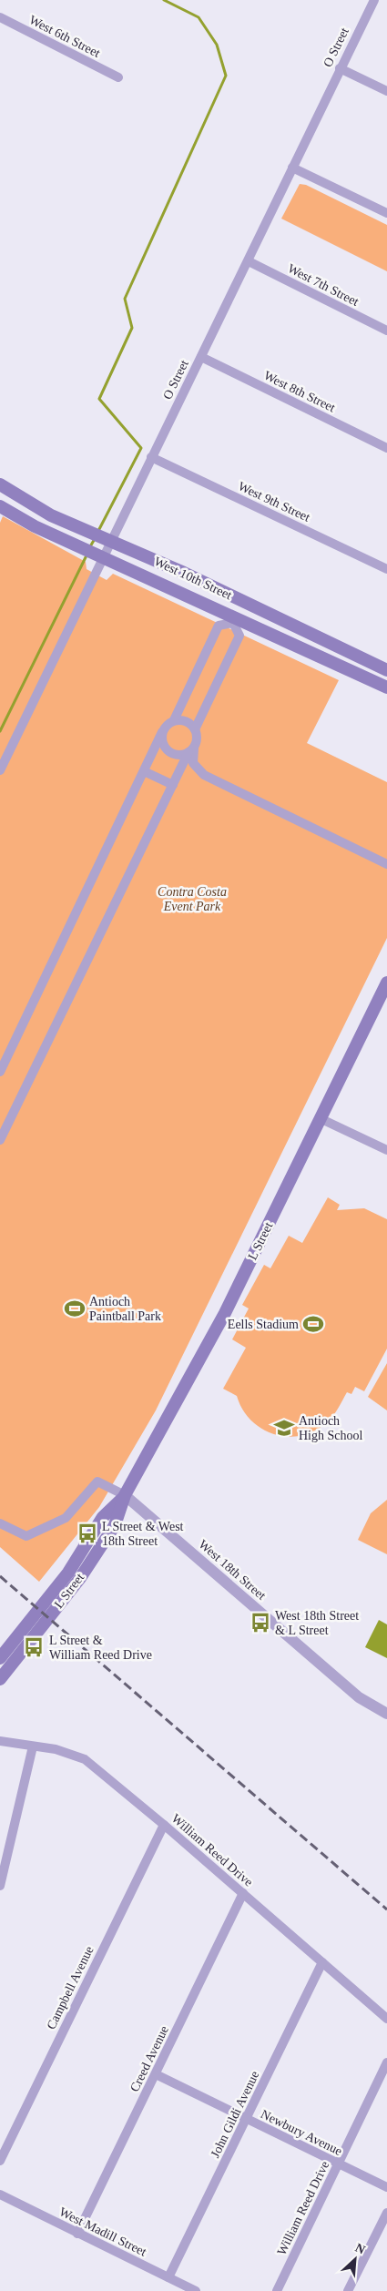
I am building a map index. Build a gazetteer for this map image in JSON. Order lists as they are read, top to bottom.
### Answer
{
  "streets": {
    "main road": ["West 10th Street", "L Street"],
    "street": [
      "West 6th Street",
      "O Street",
      "West 7th Street",
      "West 8th Street",
      "West 9th Street",
      "West 18th Street",
      "William Reed Drive",
      "Campbell Avenue",
      "Creed Avenue",
      "John Gildi Avenue",
      "Newbury Avenue",
      "West Madill Street"
    ]
  },
  "crossings": [
    ["O Street", "West 7th Street"],
    ["O Street", "West 8th Street"],
    ["O Street", "West 9th Street"],
    ["O Street", "West 10th Street"],
    ["L Street", "West 18th Street"],
    ["William Reed Drive", "Campbell Avenue"],
    ["William Reed Drive", "Creed Avenue"],
    ["William Reed Drive", "John Gildi Avenue"],
    ["William Reed Drive", "Newbury Avenue"],
    ["Creed Avenue", "Newbury Avenue"],
    ["Creed Avenue", "West Madill Street"],
    ["John Gildi Avenue", "Newbury Avenue"],
    ["John Gildi Avenue", "West Madill Street"]
  ],
  "parks": ["Contra Costa Event Park"],
  "places": {
    "sports": ["Antioch Paintball Park", "Eells Stadium"],
    "school or university": ["Antioch High School"],
    "bus stop": ["L Street & West 18th Street", "West 18th Street & L Street", "L Street & William Reed Drive"]
  },
  "north": "top right"
}
